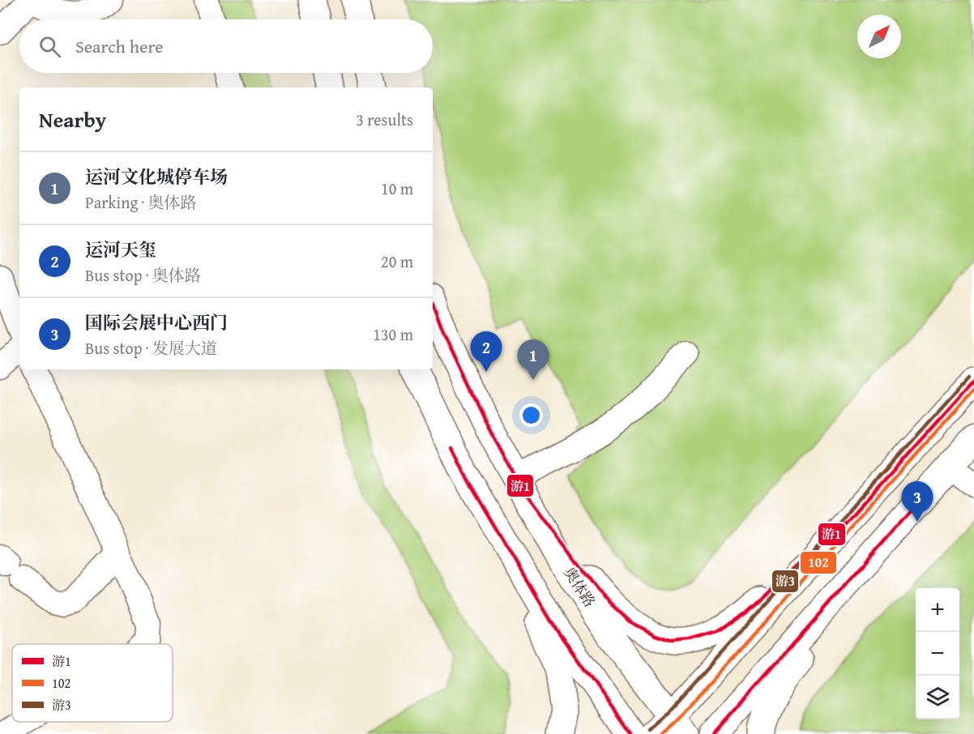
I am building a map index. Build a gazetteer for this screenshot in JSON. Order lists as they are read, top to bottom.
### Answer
{
  "streets": {
    "main road": ["奥体路"]
  },
  "lines": ["transit line 游1", "transit line 游3", "transit line 102"],
  "legend": ["游1", "102", "游3"],
  "north": "top right",
  "page": {
    "search": "Search here",
    "heading": ["Nearby", "3 results"],
    "list": [
      {
        "mark": "1",
        "name": "运河文化城停车场",
        "note": "Parking · 奥体路",
        "value": "10 m"
      },
      {
        "mark": "2",
        "name": "运河天玺",
        "note": "Bus stop · 奥体路",
        "value": "20 m"
      },
      {
        "mark": "3",
        "name": "国际会展中心西门",
        "note": "Bus stop · 发展大道",
        "value": "130 m"
      }
    ],
    "pins": ["2", "1", "3"],
    "map_buttons": ["+", "−"]
  }
}
